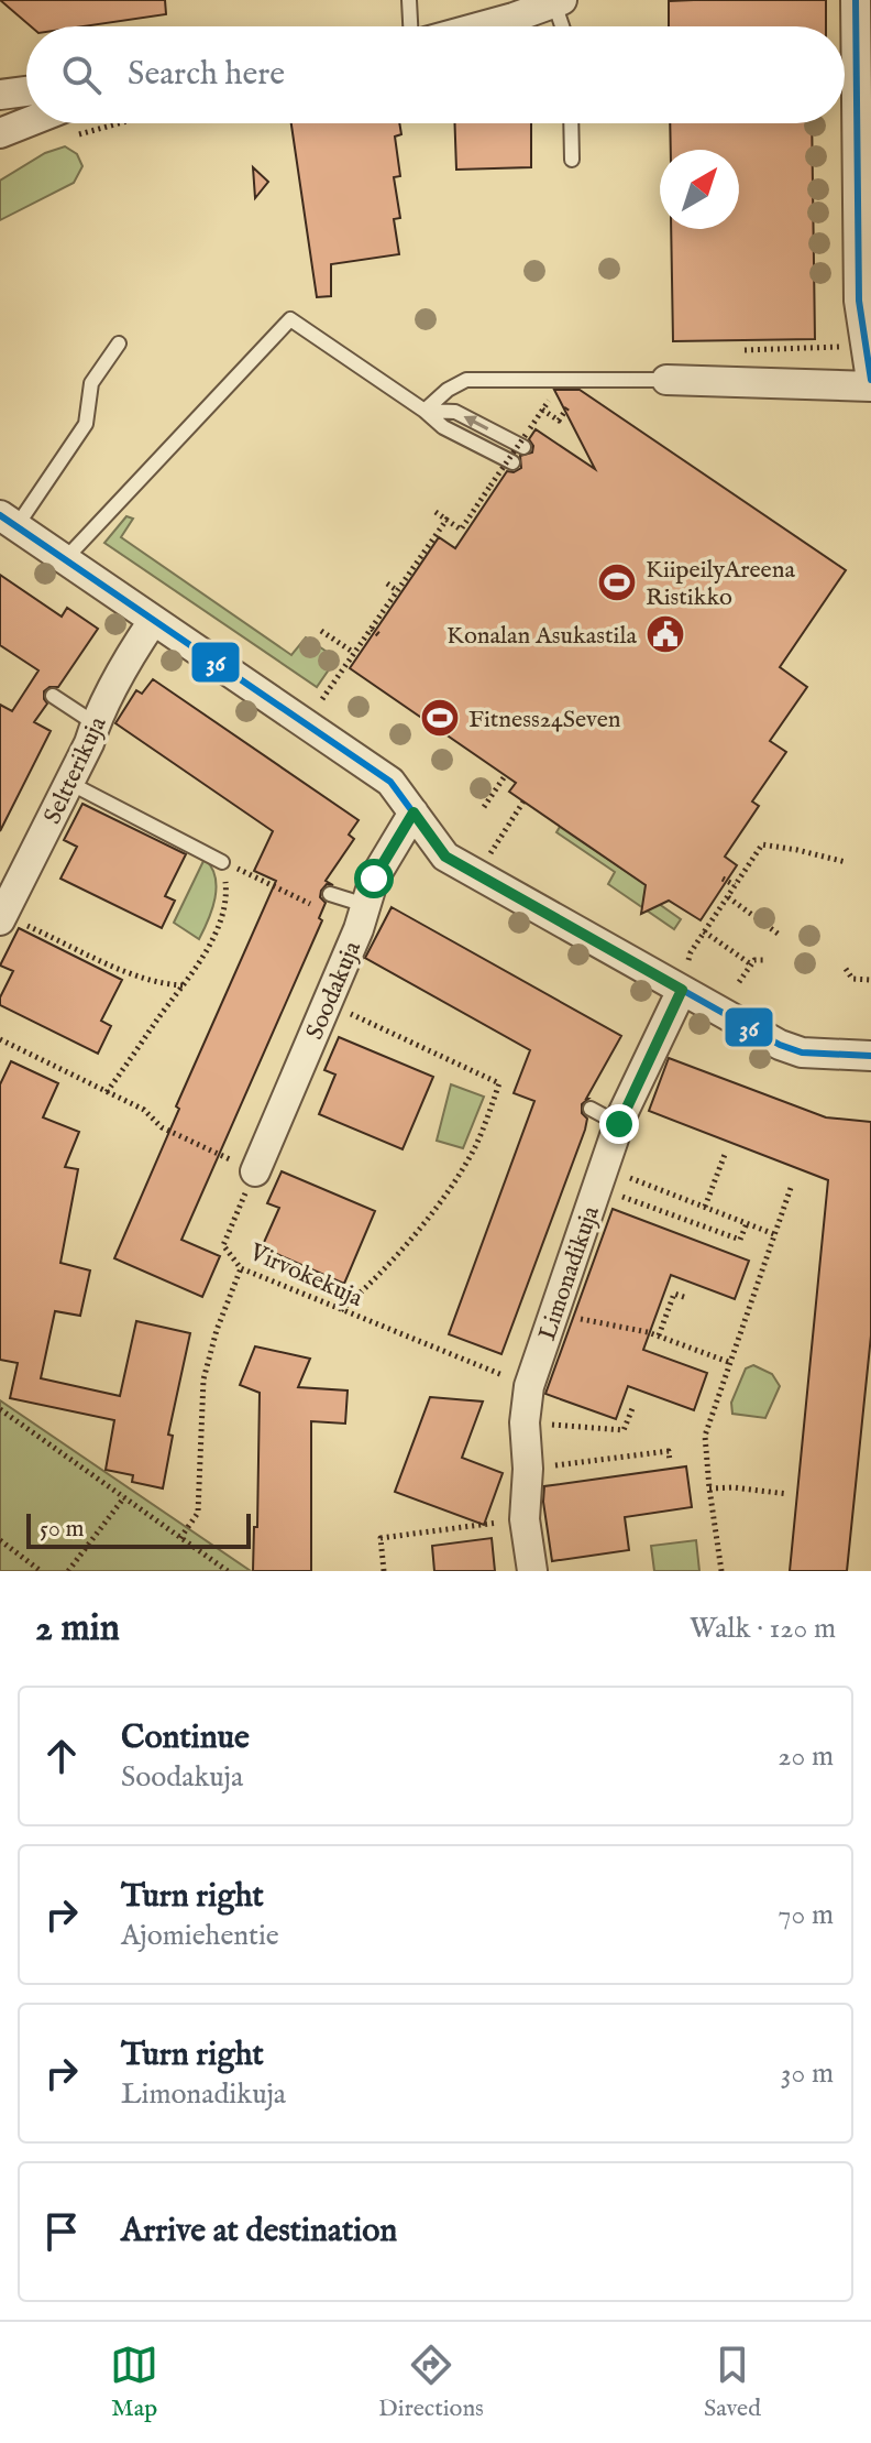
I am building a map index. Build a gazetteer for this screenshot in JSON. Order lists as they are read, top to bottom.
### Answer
{
  "streets": {
    "street": ["Seltterikuja", "Soodakuja", "Limonadikuja"],
    "path": ["Virvokekuja"]
  },
  "crossings": [
    ["Soodakuja", "Virvokekuja"],
    ["Limonadikuja", "Virvokekuja"]
  ],
  "places": {
    "sports": ["KiipeilyAreena Ristikko", "Fitness24Seven"],
    "public building": ["Konalan Asukastila"]
  },
  "lines": ["transit line 36"],
  "scale_bar": "50 m",
  "north": "top right",
  "page": {
    "search": "Search here",
    "scale": "50 m",
    "heading": ["2 min", "Walk · 120 m"],
    "list": [
      ["Continue", "Soodakuja", "20 m"],
      ["Turn right", "Ajomiehentie", "70 m"],
      ["Turn right", "Limonadikuja", "30 m"],
      "Arrive at destination"
    ],
    "nav": ["Map", "Directions", "Saved"]
  }
}
